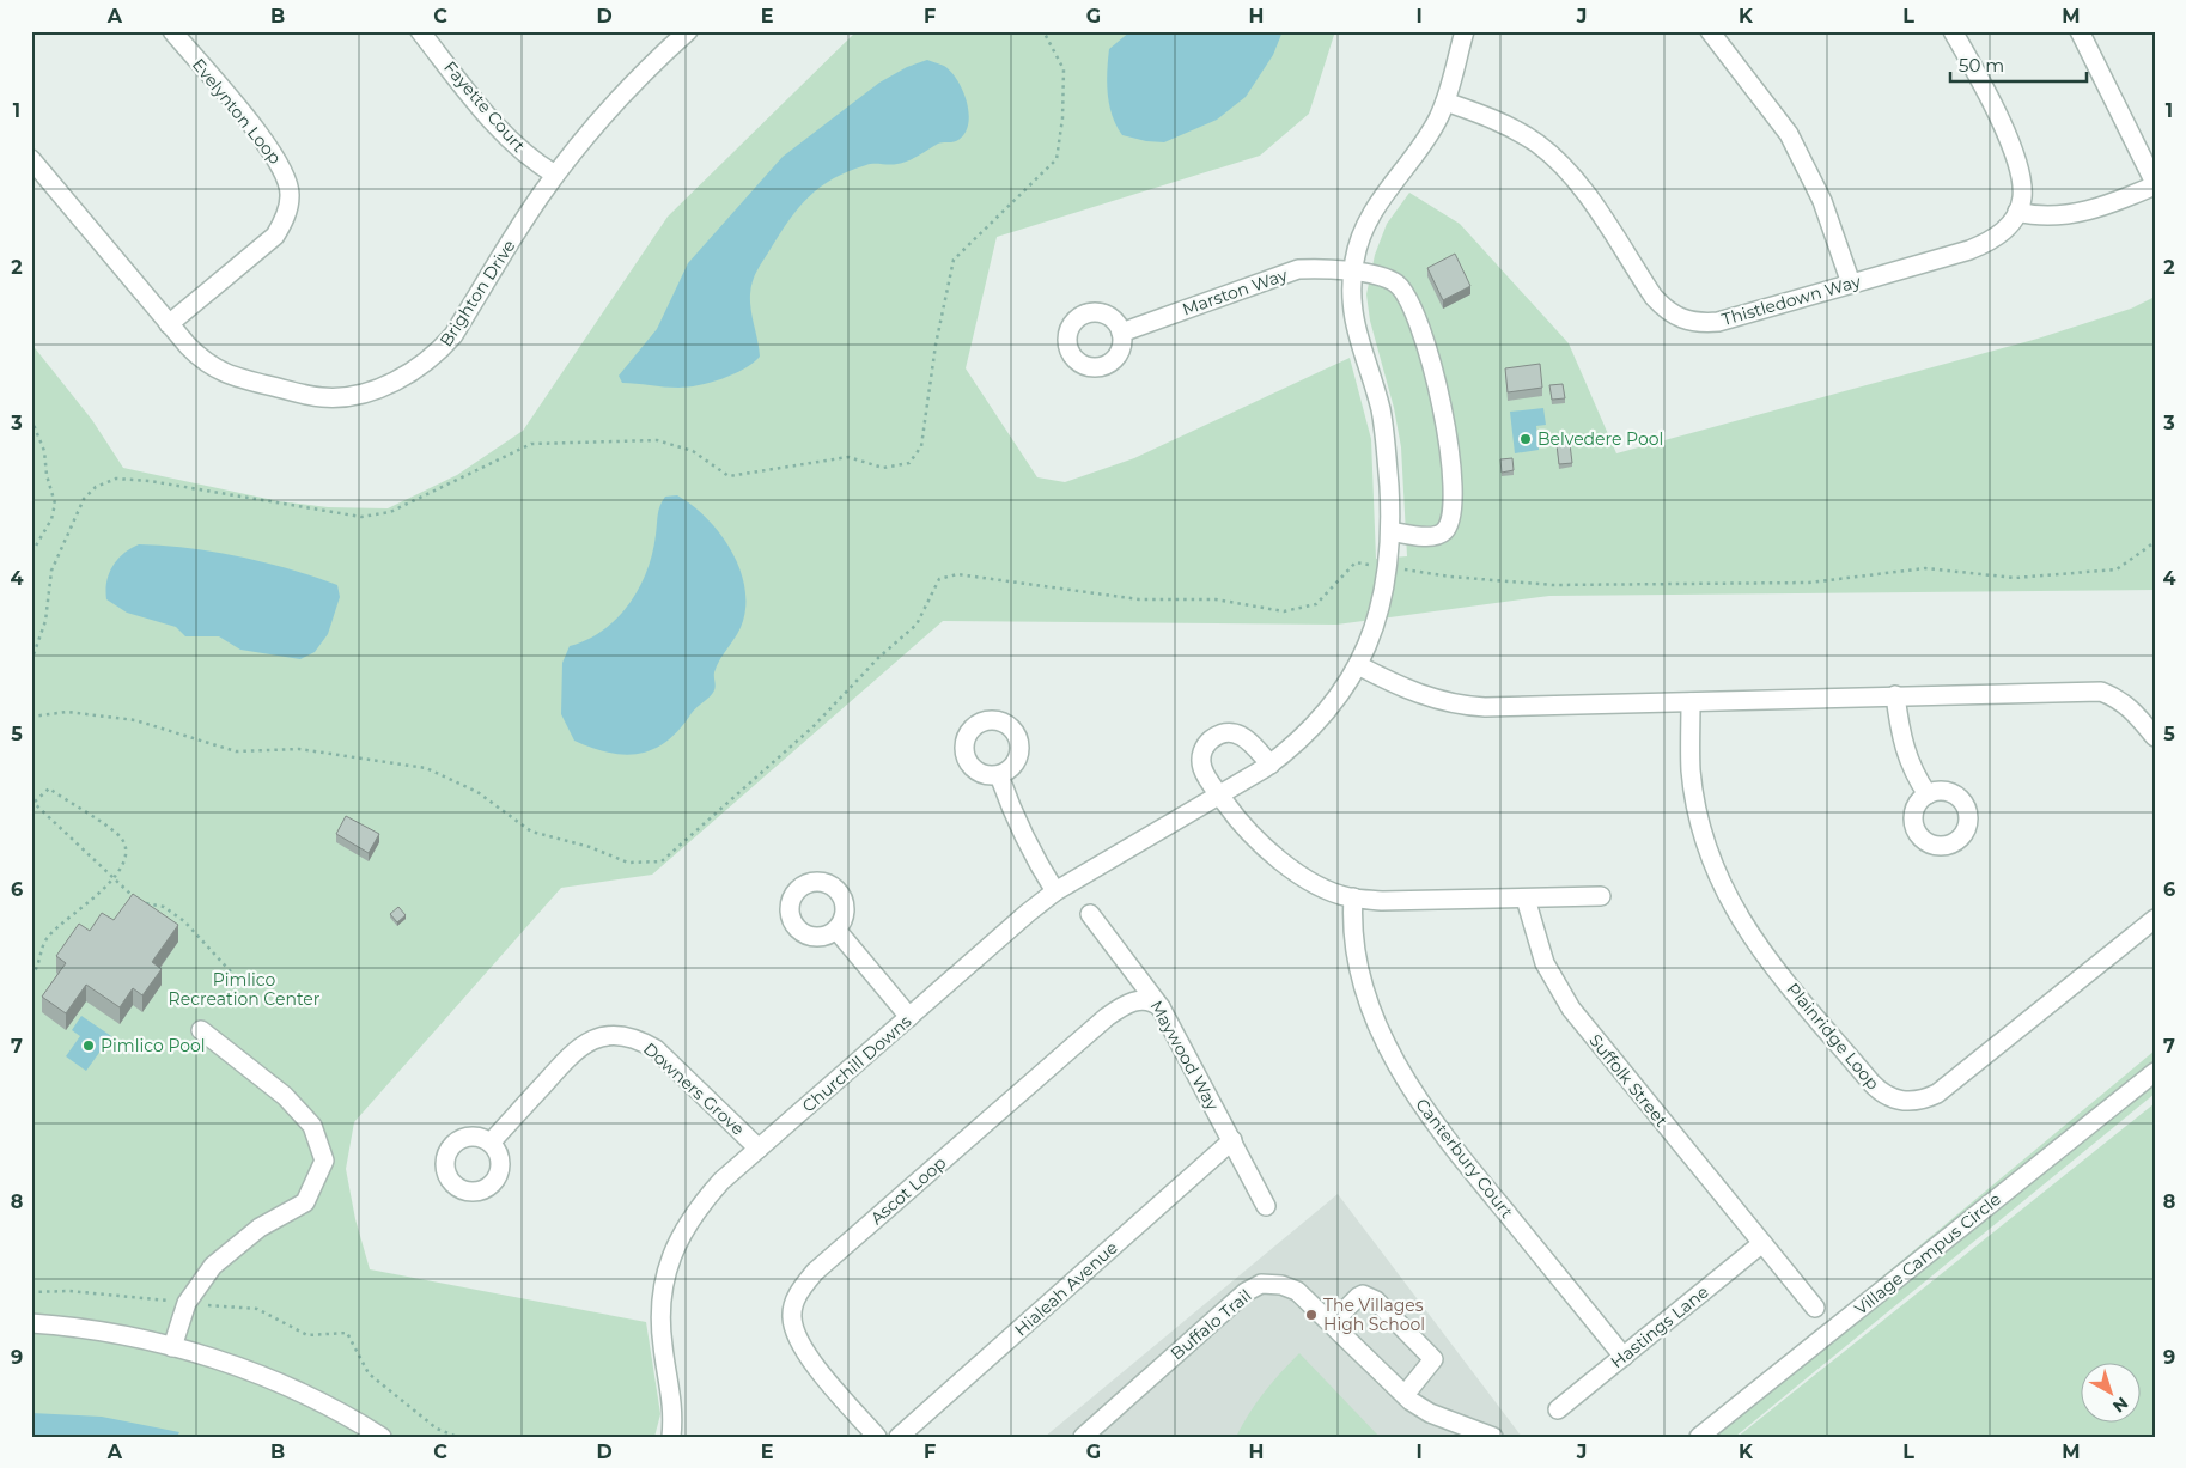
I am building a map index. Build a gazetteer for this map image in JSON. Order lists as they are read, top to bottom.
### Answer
{
  "streets": {
    "street": [
      "Fayette Court",
      "Evelynton Loop",
      "Marston Way",
      "Brighton Drive",
      "Thistledown Way",
      "Plainridge Loop",
      "Maywood Way",
      "Churchill Downs",
      "Suffolk Street",
      "Downers Grove",
      "Canterbury Court",
      "Ascot Loop",
      "Village Campus Circle",
      "Hialeah Avenue",
      "Buffalo Trail",
      "Hastings Lane"
    ]
  },
  "crossings": [
    ["Fayette Court", "Brighton Drive"],
    ["Evelynton Loop", "Brighton Drive"],
    ["Marston Way", "Churchill Downs"],
    ["Thistledown Way", "Churchill Downs"],
    ["Maywood Way", "Ascot Loop"],
    ["Maywood Way", "Hialeah Avenue"],
    ["Churchill Downs", "Downers Grove"],
    ["Suffolk Street", "Hastings Lane"],
    ["Canterbury Court", "Hastings Lane"]
  ],
  "parks": ["Pimlico Recreation Center"],
  "places": ["Belvedere Pool", "Pimlico Pool", "The Villages High School"],
  "scale_bar": "50 m",
  "north": "bottom right",
  "grid": {
    "columns": [
      "A",
      "B",
      "C",
      "D",
      "E",
      "F",
      "G",
      "H",
      "I",
      "J",
      "K",
      "L",
      "M"
    ],
    "rows": [
      "1",
      "2",
      "3",
      "4",
      "5",
      "6",
      "7",
      "8",
      "9"
    ]
  }
}
